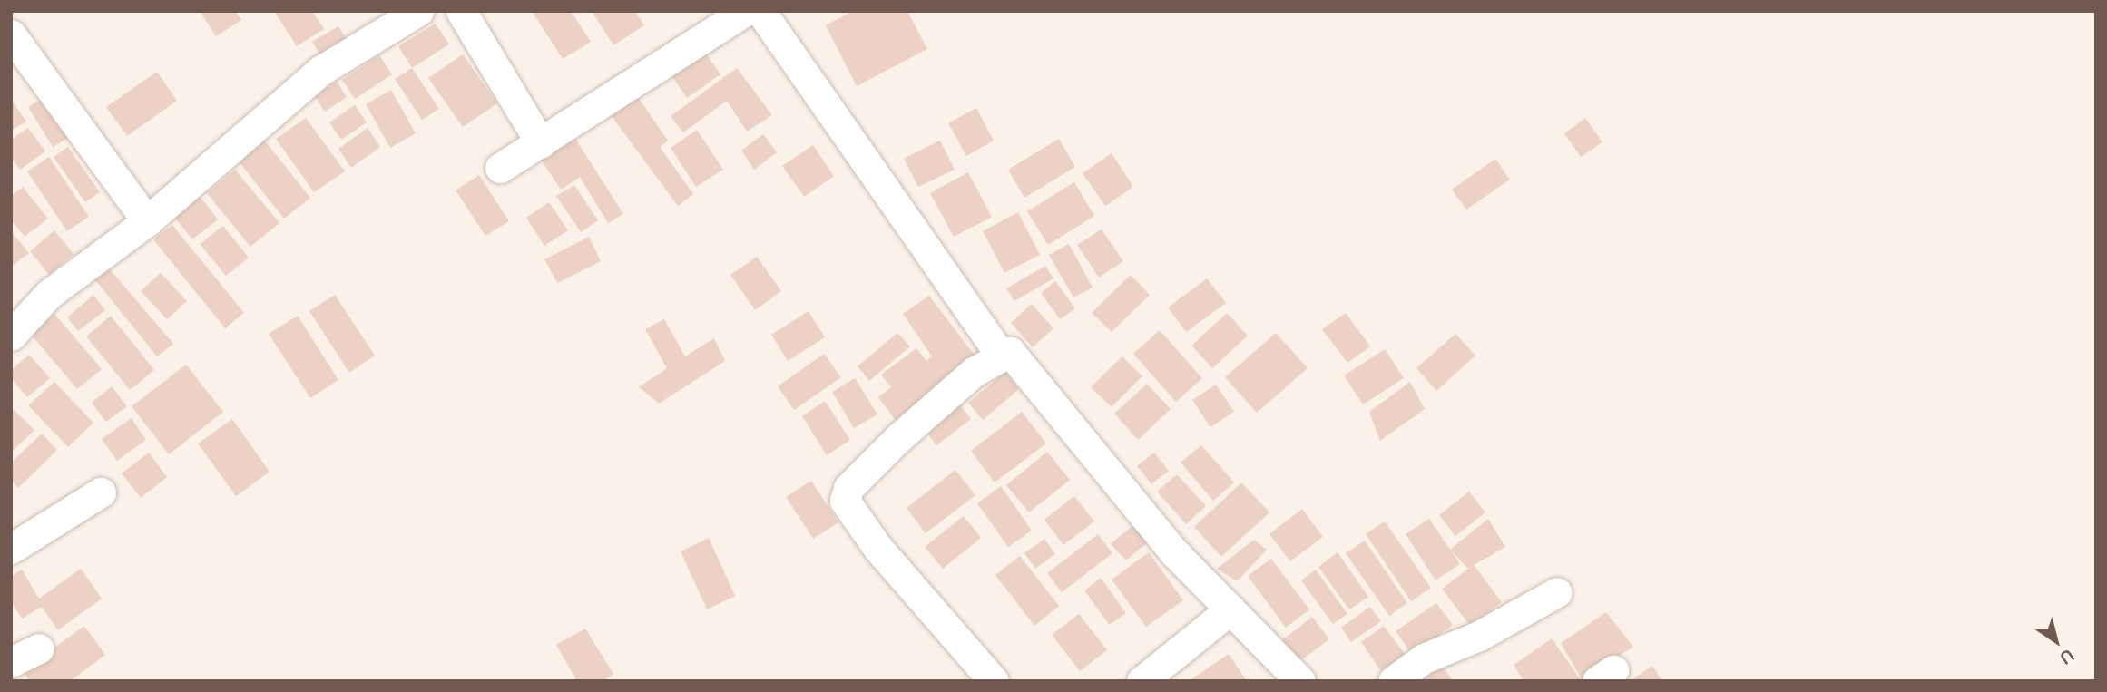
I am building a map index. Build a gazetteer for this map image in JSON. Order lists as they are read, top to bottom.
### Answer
{
  "north": "bottom right"
}
